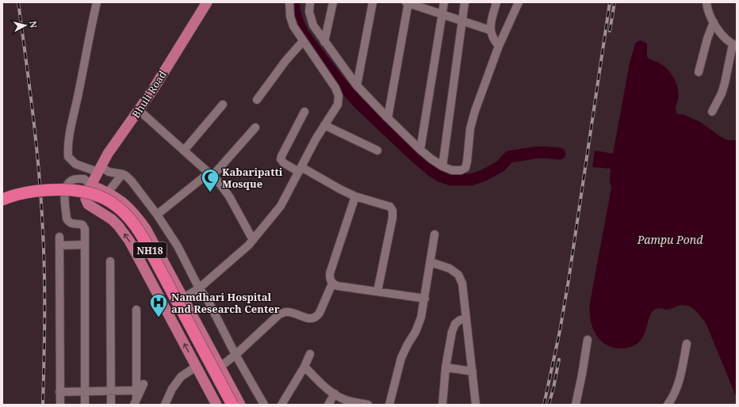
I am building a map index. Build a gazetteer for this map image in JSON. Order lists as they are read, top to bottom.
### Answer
{
  "streets": {
    "highway": ["NH18"],
    "main road": ["Bhuli Road"]
  },
  "water": ["Pampu Pond"],
  "places": {
    "mosque": ["Kabaripatti Mosque"],
    "hospital": ["Namdhari Hospital and Research Center"]
  },
  "north": "right"
}
